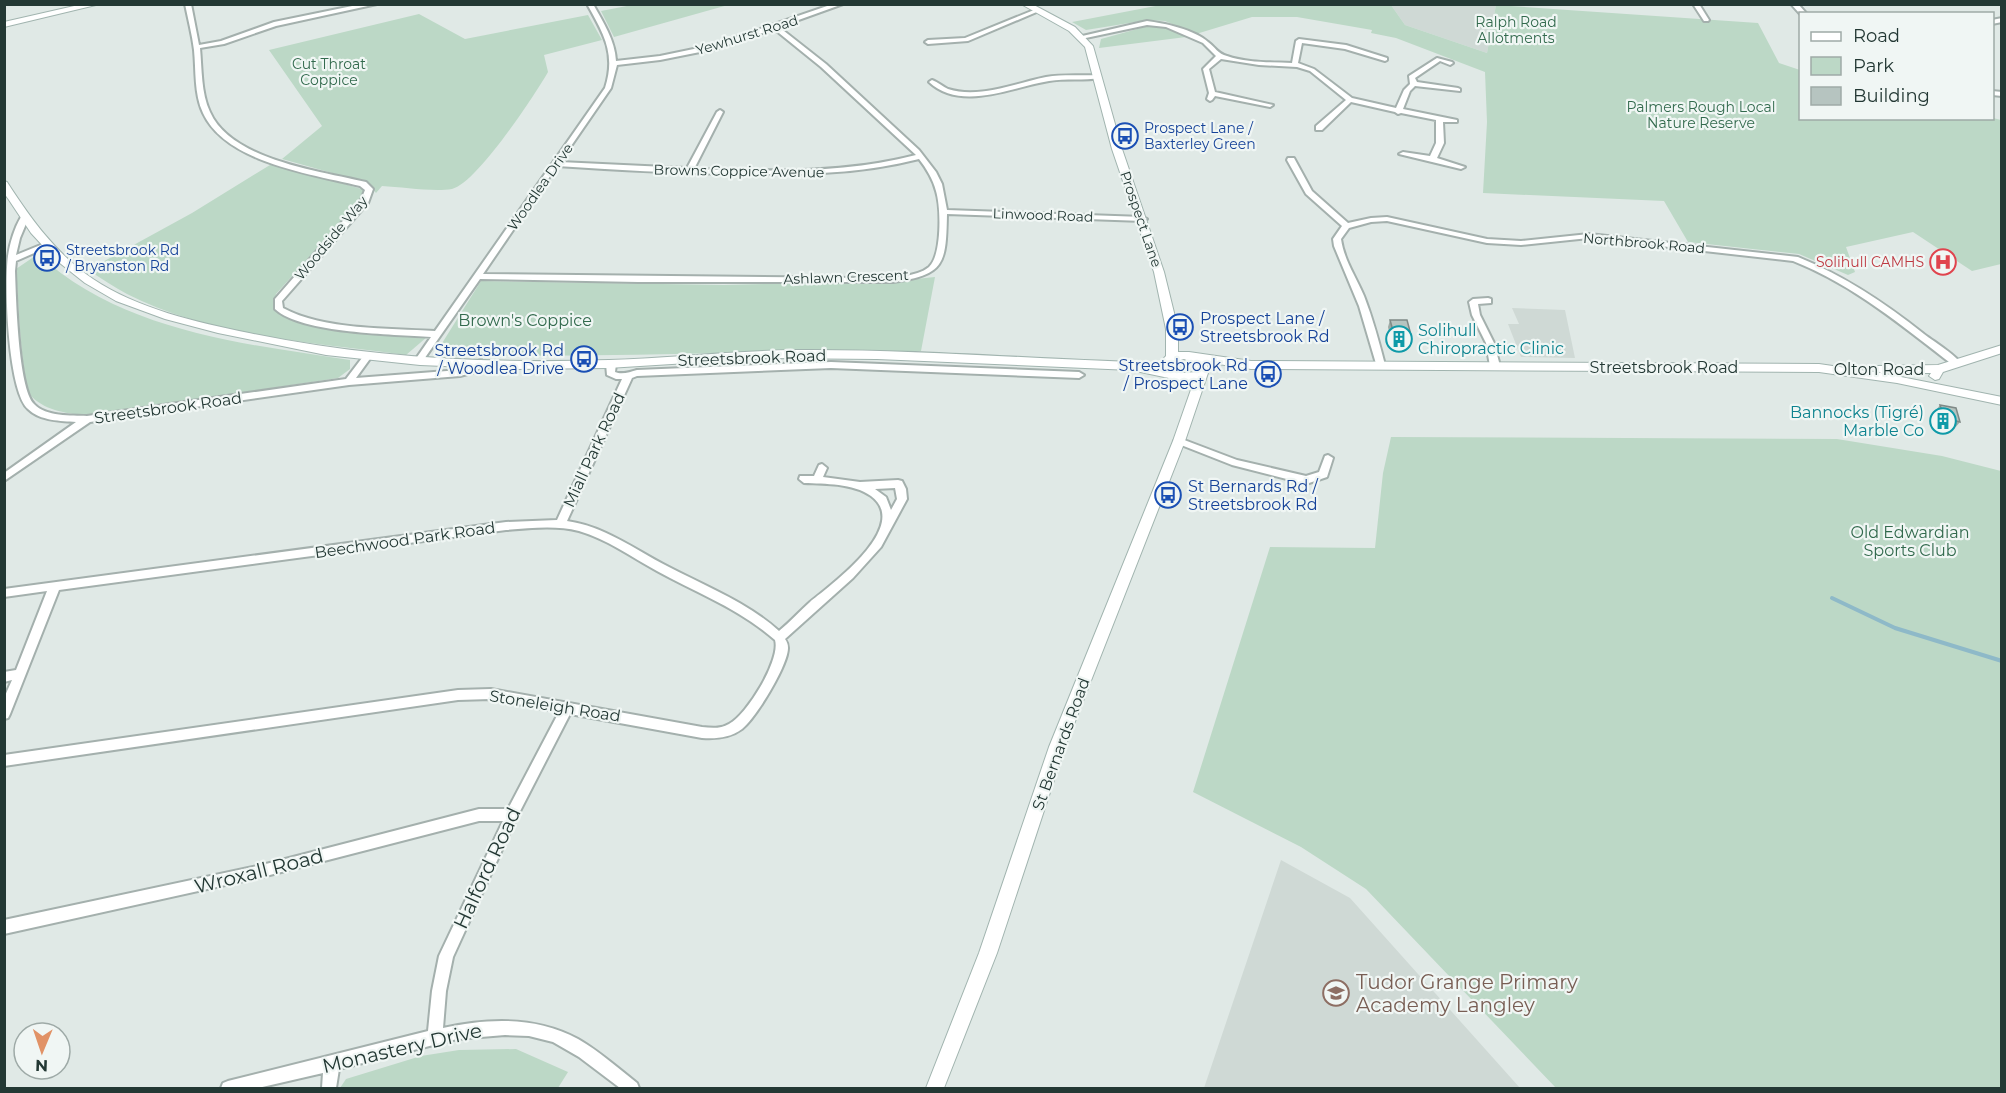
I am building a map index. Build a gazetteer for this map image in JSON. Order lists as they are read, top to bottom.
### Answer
{
  "streets": {
    "main road": [
      "Prospect Lane",
      "Streetsbrook Road",
      "Olton Road",
      "St Bernards Road"
    ],
    "street": [
      "Yewhurst Road",
      "Browns Coppice Avenue",
      "Woodlea Drive",
      "Linwood Road",
      "Woodside Way",
      "Northbrook Road",
      "Ashlawn Crescent",
      "Miall Park Road",
      "Beechwood Park Road",
      "Stoneleigh Road",
      "Halford Road",
      "Wroxall Road",
      "Monastery Drive"
    ]
  },
  "crossings": [
    ["Yewhurst Road", "Woodlea Drive"],
    ["Yewhurst Road", "Ashlawn Crescent"],
    ["Browns Coppice Avenue", "Woodlea Drive"],
    ["Browns Coppice Avenue", "Ashlawn Crescent"],
    ["Woodlea Drive", "Woodside Way"],
    ["Woodlea Drive", "Ashlawn Crescent"],
    ["Woodlea Drive", "Streetsbrook Road"],
    ["Linwood Road", "Prospect Lane"],
    ["Linwood Road", "Ashlawn Crescent"],
    ["Prospect Lane", "Streetsbrook Road"],
    ["Prospect Lane", "St Bernards Road"],
    ["Northbrook Road", "Olton Road"],
    ["Streetsbrook Road", "Olton Road"],
    ["Streetsbrook Road", "Miall Park Road"],
    ["Streetsbrook Road", "St Bernards Road"],
    ["Miall Park Road", "Beechwood Park Road"],
    ["Beechwood Park Road", "Stoneleigh Road"],
    ["Stoneleigh Road", "Halford Road"],
    ["Halford Road", "Wroxall Road"],
    ["Halford Road", "Monastery Drive"]
  ],
  "parks": [
    "Ralph Road Allotments",
    "Cut Throat Coppice",
    "Palmers Rough Local Nature Reserve",
    "Brown's Coppice",
    "Old Edwardian Sports Club"
  ],
  "places": {
    "bus stop": [
      "Prospect Lane / Baxterley Green",
      "Streetsbrook Rd / Bryanston Rd",
      "Prospect Lane / Streetsbrook Rd",
      "Streetsbrook Rd / Woodlea Drive",
      "Streetsbrook Rd / Prospect Lane",
      "St Bernards Rd / Streetsbrook Rd"
    ],
    "hospital": ["Solihull CAMHS"],
    "building": ["Solihull Chiropractic Clinic", "Bannocks (Tigré) Marble Co"],
    "school or university": ["Tudor Grange Primary Academy Langley"]
  },
  "legend": ["Road", "Park", "Building"],
  "north": "bottom"
}
